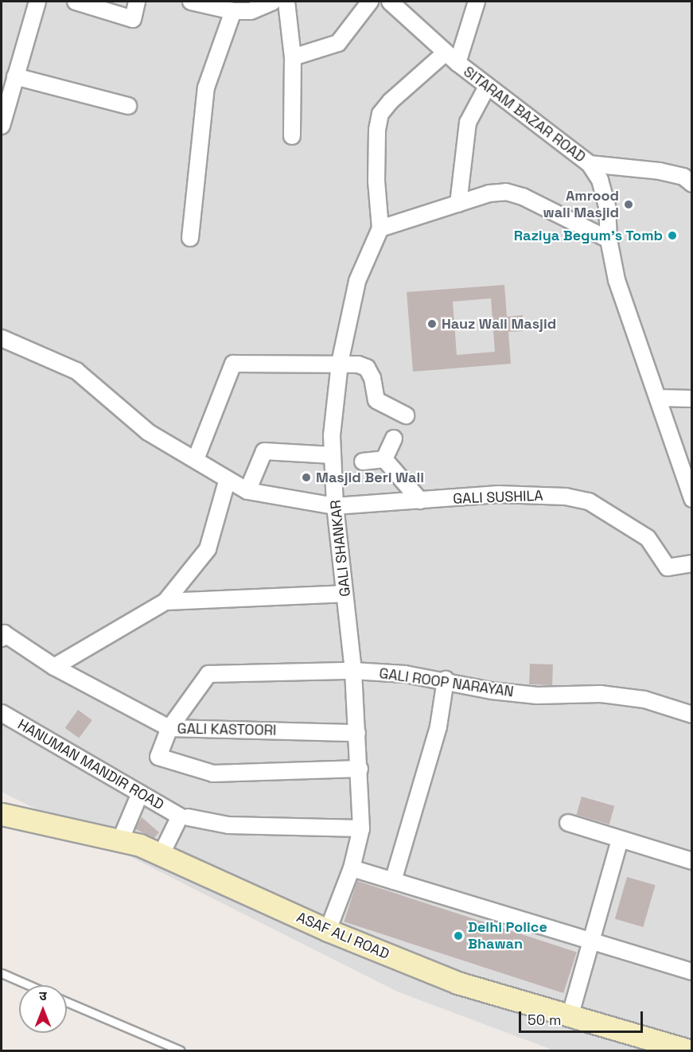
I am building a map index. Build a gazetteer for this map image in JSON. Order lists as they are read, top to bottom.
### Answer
{
  "streets": {
    "main road": ["ASAF ALI ROAD"],
    "street": [
      "SITARAM BAZAR ROAD",
      "GALI SUSHILA",
      "GALI SHANKAR",
      "GALI ROOP NARAYAN",
      "GALI KASTOORI",
      "HANUMAN MANDIR ROAD"
    ]
  },
  "crossings": [
    ["GALI SUSHILA", "GALI SHANKAR"],
    ["GALI SHANKAR", "GALI ROOP NARAYAN"],
    ["GALI SHANKAR", "GALI KASTOORI"],
    ["GALI SHANKAR", "HANUMAN MANDIR ROAD"],
    ["GALI SHANKAR", "ASAF ALI ROAD"],
    ["GALI ROOP NARAYAN", "GALI KASTOORI"]
  ],
  "places": [
    "Amrood wali Masjid",
    "Raziya Begum's Tomb",
    "Hauz Wali Masjid",
    "Masjid Beri Wali",
    "Delhi Police Bhawan"
  ],
  "scale_bar": "50 m",
  "north": "top"
}
